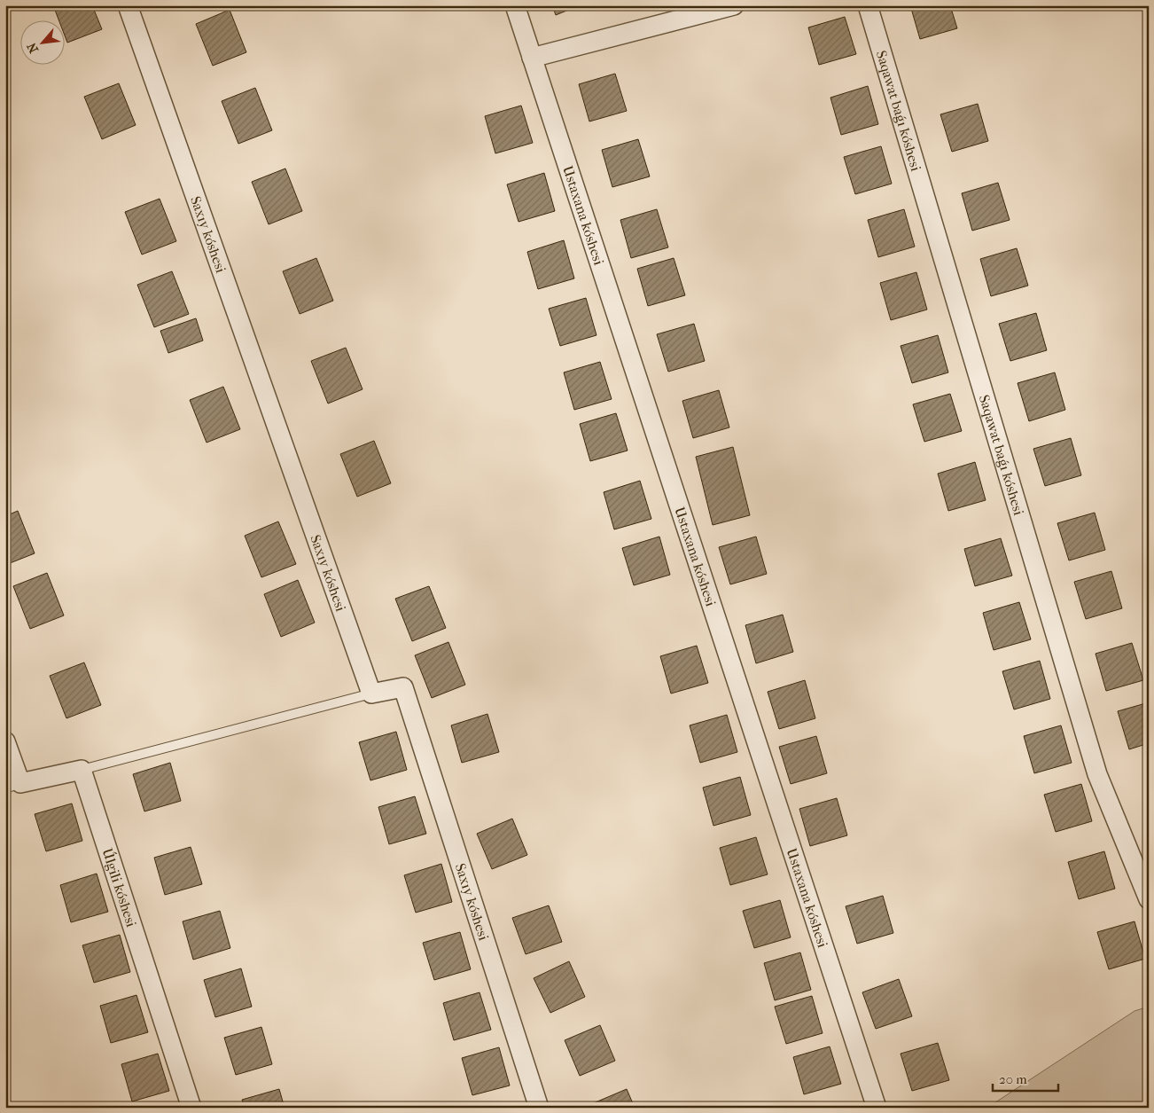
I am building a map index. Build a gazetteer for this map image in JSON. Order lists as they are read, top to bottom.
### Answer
{
  "streets": {
    "street": [
      "Saqawat baǵı kóshesi",
      "Ustaxana kóshesi",
      "Saxıy kóshesi",
      "Úlgili kóshesi"
    ]
  },
  "scale_bar": "20 m",
  "north": "bottom left"
}
